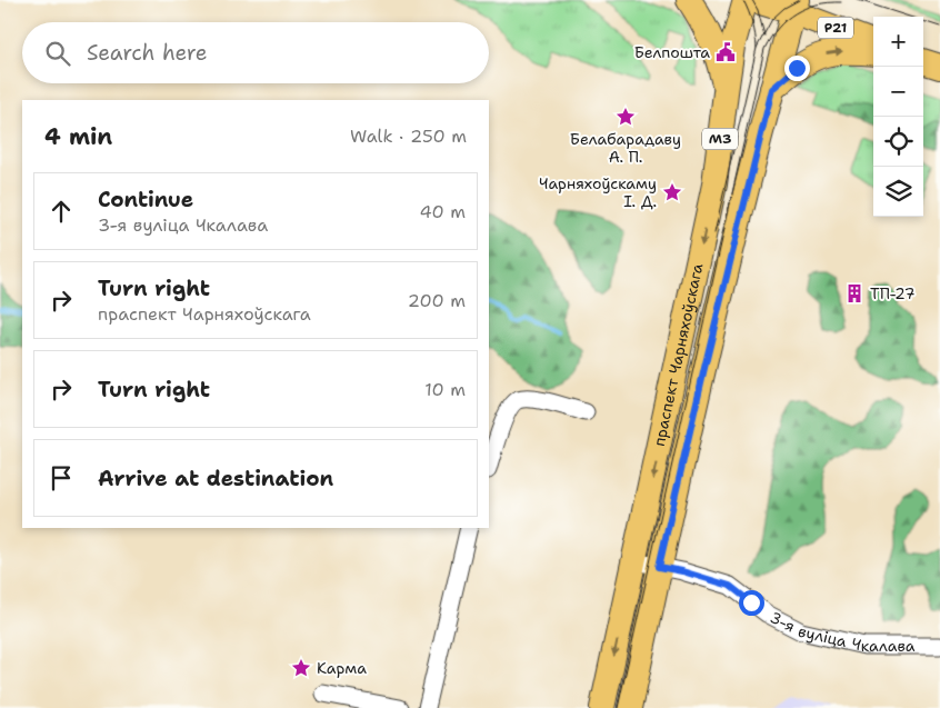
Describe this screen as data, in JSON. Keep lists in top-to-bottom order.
{
  "streets": {
    "main road": ["Р21", "М3", "праспект Чарняхоўскага"],
    "street": ["3-я вуліца Чкалава"]
  },
  "crossings": [
    ["Р21", "праспект Чарняхоўскага"],
    ["праспект Чарняхоўскага", "3-я вуліца Чкалава"]
  ],
  "places": {
    "public building": ["Белпошта"],
    "place": ["Белабарадаву А. П.", "Чарняхоўскаму І. Д.", "Карма"],
    "building": ["ТП-27"]
  },
  "page": {
    "map_buttons": ["+", "−"],
    "search": "Search here",
    "heading": ["4 min", "Walk · 250 m"],
    "list": [
      ["Continue", "3-я вуліца Чкалава", "40 m"],
      ["Turn right", "праспект Чарняхоўскага", "200 m"],
      ["Turn right", "10 m"],
      "Arrive at destination"
    ]
  }
}
